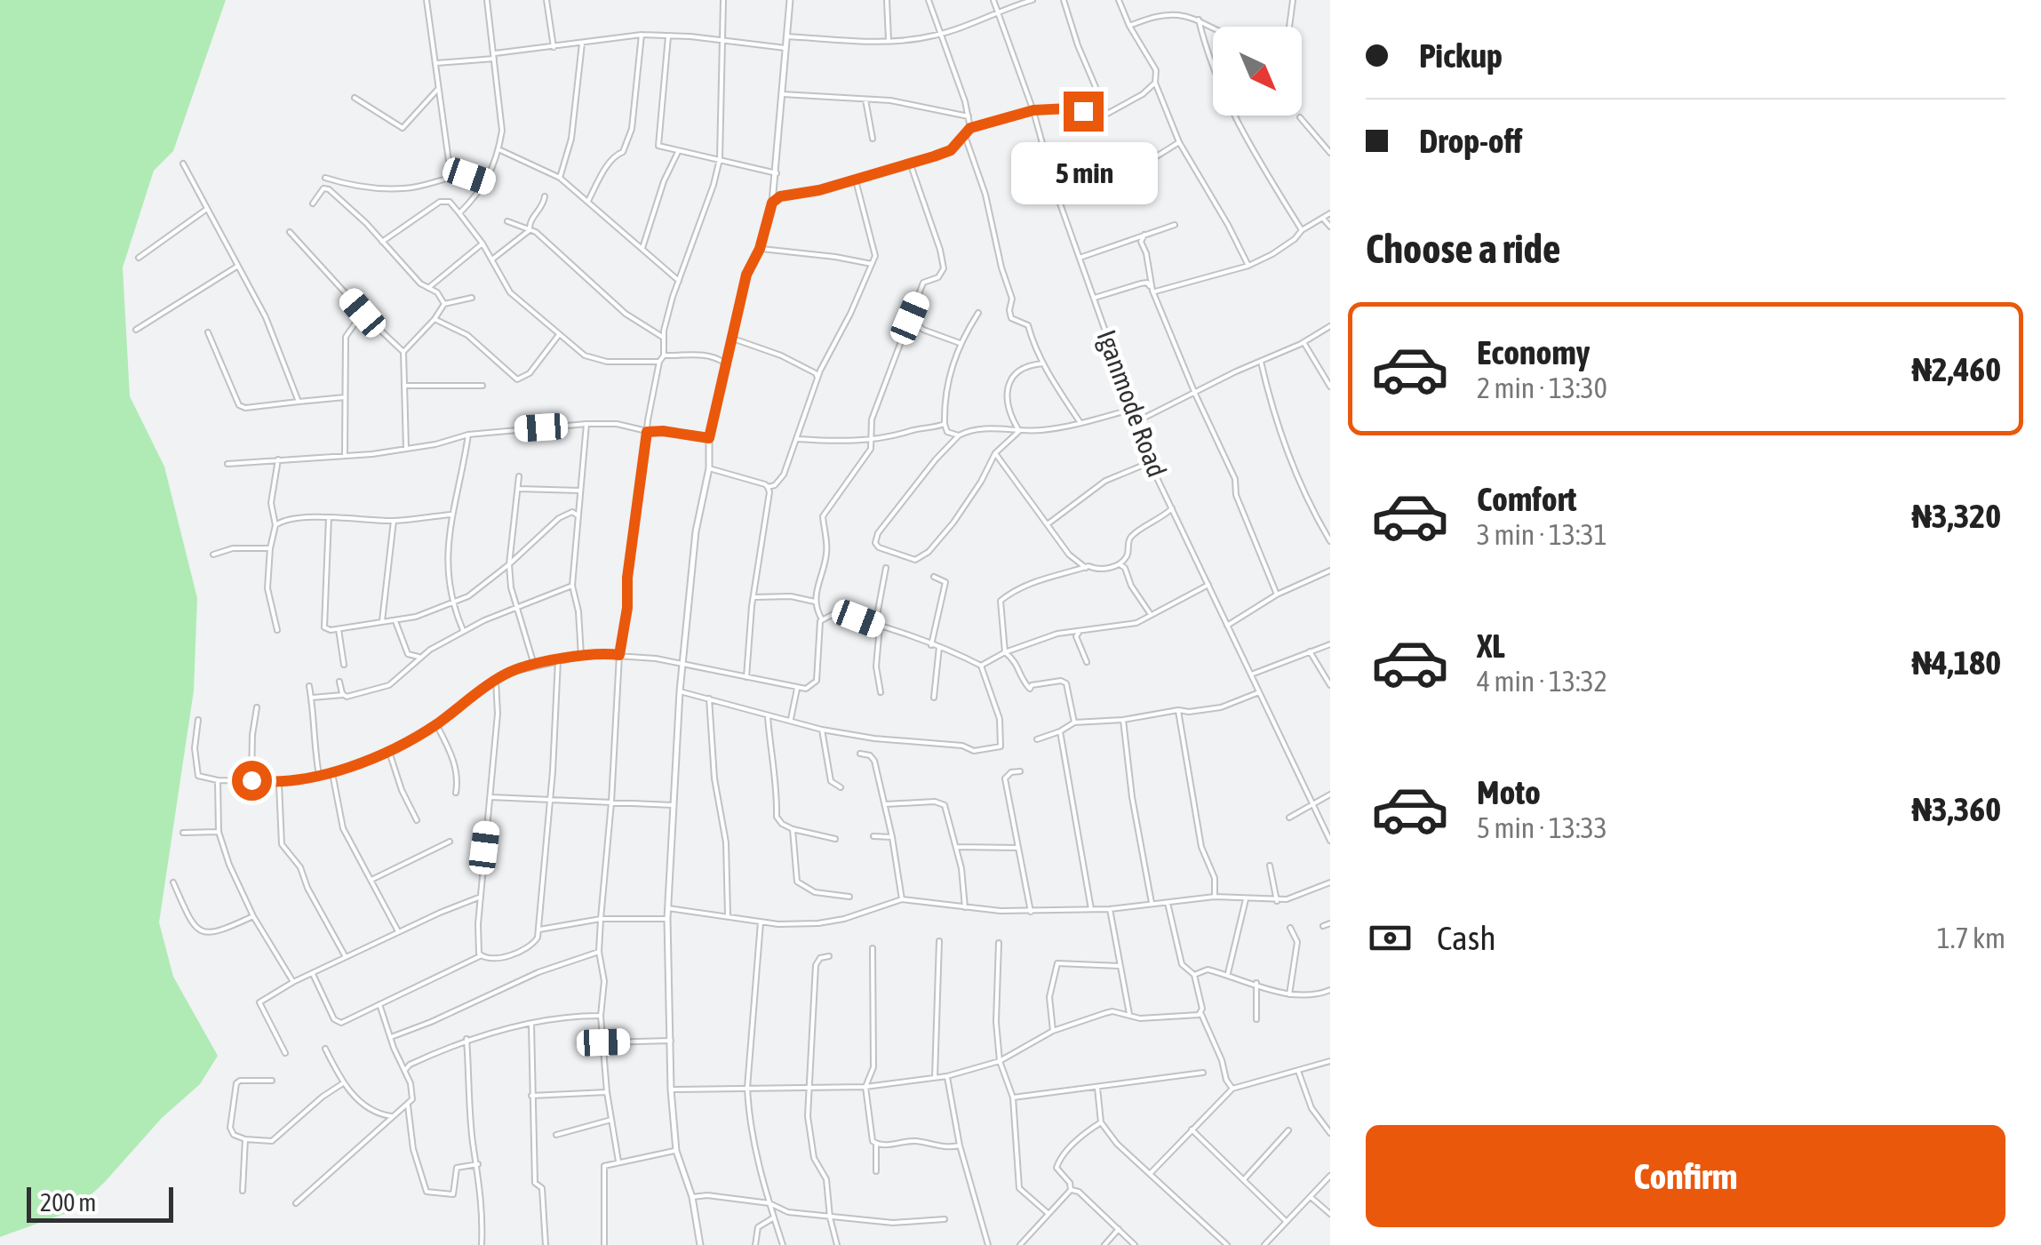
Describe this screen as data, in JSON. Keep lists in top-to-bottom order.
{
  "streets": {
    "street": ["Iganmode Road"]
  },
  "scale_bar": "200 m",
  "north": "bottom right",
  "page": {
    "banner": ["Pickup", "Drop-off"],
    "bubble": "5 min",
    "heading": "Choose a ride",
    "list": [
      {
        "name": "Economy",
        "note": "2 min · 13:30",
        "value": "₦2,460"
      },
      {
        "name": "Comfort",
        "note": "3 min · 13:31",
        "value": "₦3,320"
      },
      {
        "name": "XL",
        "note": "4 min · 13:32",
        "value": "₦4,180"
      },
      {
        "name": "Moto",
        "note": "5 min · 13:33",
        "value": "₦3,360"
      }
    ],
    "pay": ["Cash", "1.7 km"],
    "buttons": "Confirm",
    "scale": "200 m"
  }
}
